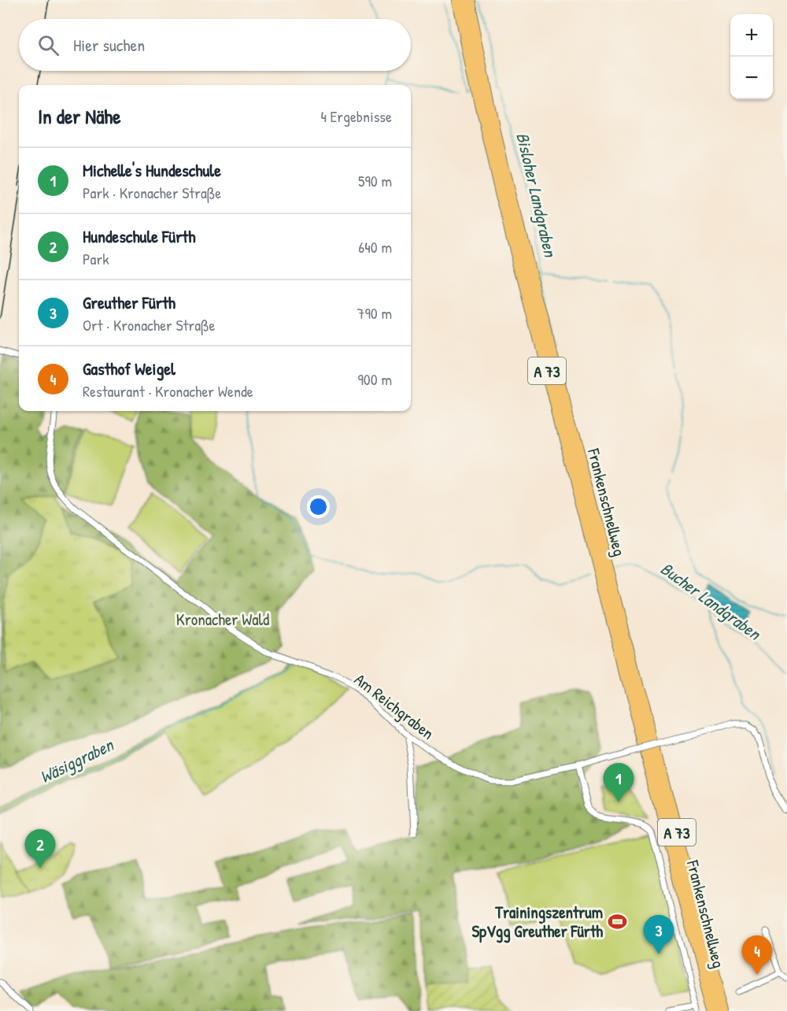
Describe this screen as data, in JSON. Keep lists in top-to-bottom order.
{
  "streets": {
    "highway": ["A 73", "Frankenschnellweg"],
    "street": ["Am Reichgraben"]
  },
  "water": ["Bisloher Landgraben", "Bucher Landgraben", "Wäsiggraben"],
  "parks": ["Kronacher Wald"],
  "places": {
    "sports": ["Trainingszentrum SpVgg Greuther Fürth"]
  },
  "page": {
    "map_buttons": ["+", "−"],
    "search": "Hier suchen",
    "heading": ["In der Nähe", "4 Ergebnisse"],
    "list": [
      {
        "mark": "1",
        "name": "Michelle's Hundeschule",
        "note": "Park · Kronacher Straße",
        "value": "590 m"
      },
      {
        "mark": "2",
        "name": "Hundeschule Fürth",
        "note": "Park",
        "value": "640 m"
      },
      {
        "mark": "3",
        "name": "Greuther Fürth",
        "note": "Ort · Kronacher Straße",
        "value": "790 m"
      },
      {
        "mark": "4",
        "name": "Gasthof Weigel",
        "note": "Restaurant · Kronacher Wende",
        "value": "900 m"
      }
    ],
    "pins": [
      "1",
      "2",
      "3",
      "4"
    ]
  }
}
